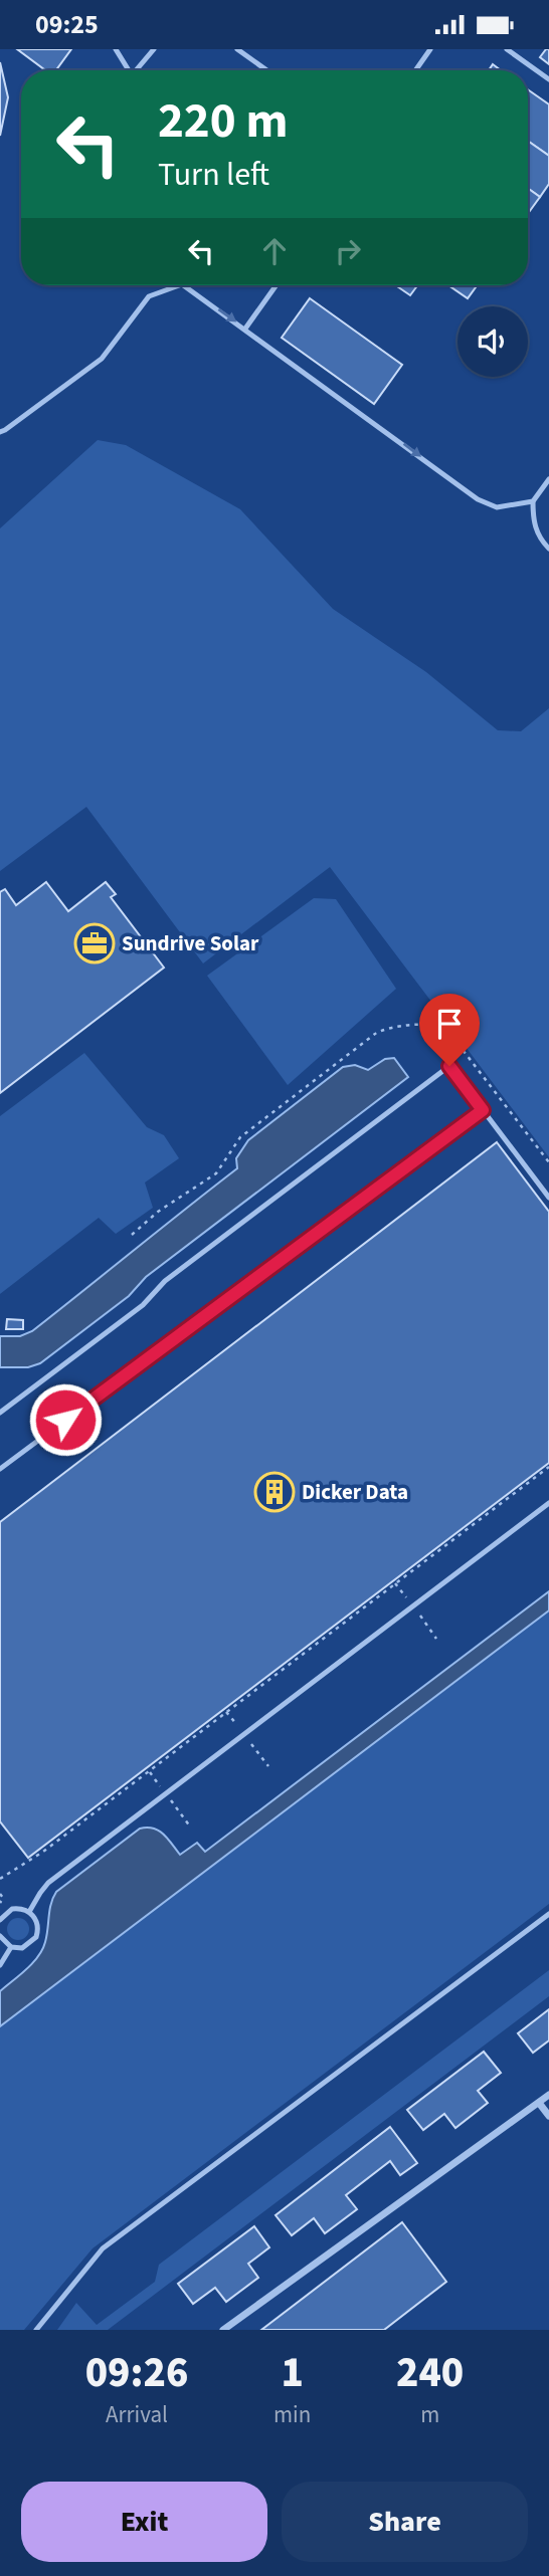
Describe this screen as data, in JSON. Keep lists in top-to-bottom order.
{
  "places": {
    "office": ["Sundrive Solar"],
    "building": ["Dicker Data"]
  },
  "page": {
    "status": "09:25",
    "turn": ["220 m", "Turn left"],
    "eta": [
      "09:26",
      "Arrival",
      "1",
      "min",
      "240",
      "m"
    ],
    "buttons": ["Exit", "Share"]
  }
}
